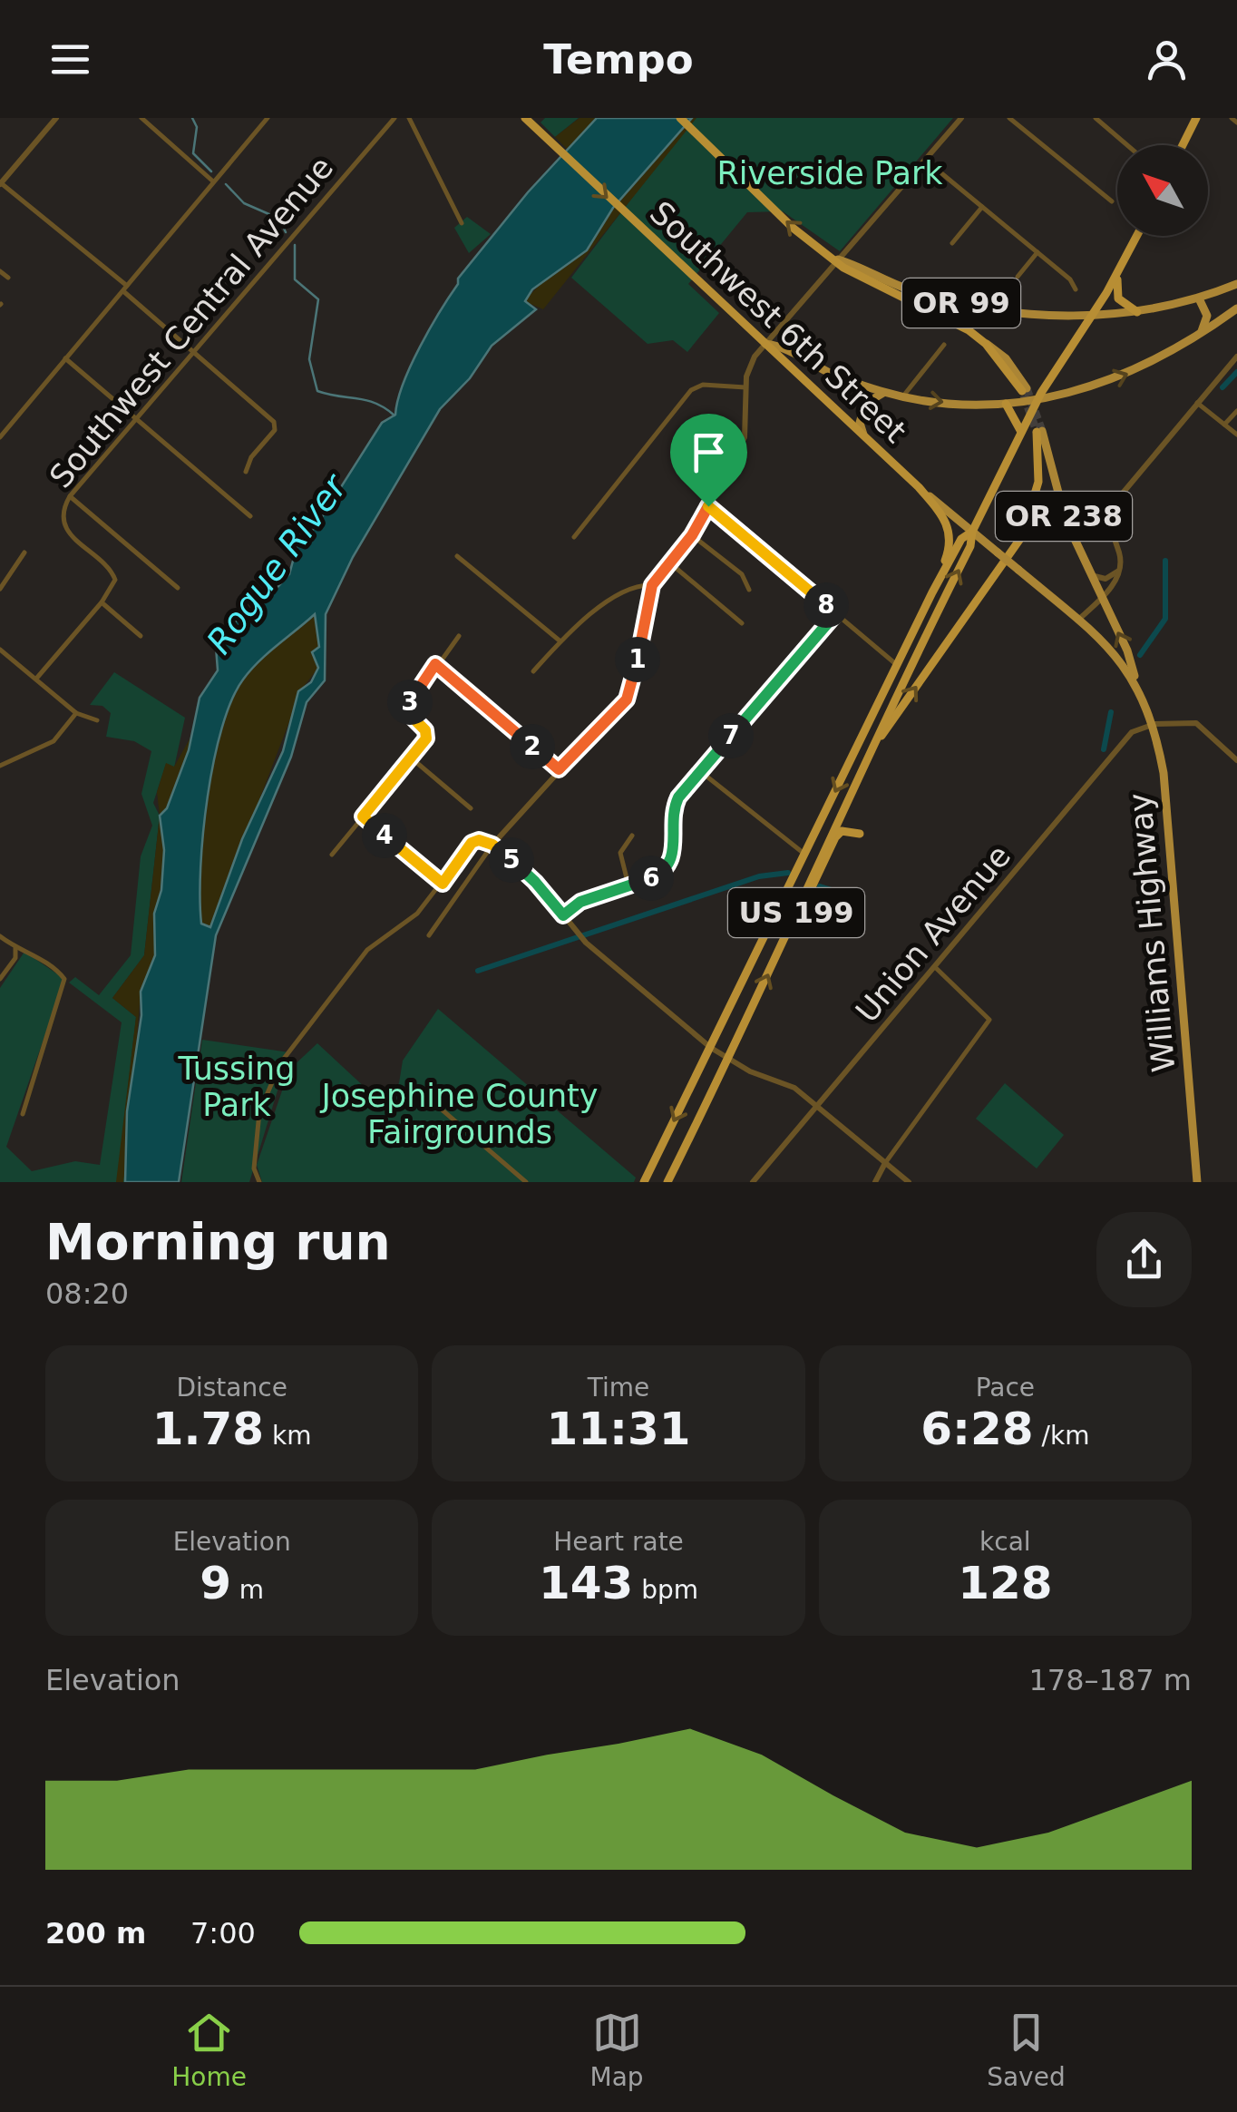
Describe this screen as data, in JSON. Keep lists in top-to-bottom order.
{
  "streets": {
    "highway": [
      "OR 99",
      "Southwest 6th Street",
      "OR 238",
      "US 199"
    ],
    "main road": ["Williams Highway"],
    "street": ["Southwest Central Avenue", "Union Avenue"]
  },
  "crossings": [
    ["OR 99", "US 199"],
    ["Southwest 6th Street", "US 199"],
    ["Southwest 6th Street", "Williams Highway"],
    ["US 199", "Williams Highway"],
    ["Williams Highway", "Union Avenue"]
  ],
  "one_way": ["Southwest 6th Street"],
  "water": ["Rogue River"],
  "parks": ["Riverside Park", "Tussing Park", "Josephine County Fairgrounds"],
  "north": "top left",
  "page": {
    "header": "Tempo",
    "pins": [
      "8",
      "1",
      "3",
      "7",
      "2",
      "4",
      "5",
      "6"
    ],
    "heading": ["Morning run", "08:20"],
    "stats": [
      ["Distance", "1.78 km"],
      ["Time", "11:31"],
      ["Pace", "6:28 /km"],
      ["Elevation", "9 m"],
      ["Heart rate", "143 bpm"],
      ["kcal", "128"]
    ],
    "chart": ["Elevation", "178–187 m"],
    "list": [
      {
        "name": "200 m",
        "note": "7:00"
      }
    ],
    "tabs": ["Home", "Map", "Saved"]
  }
}
